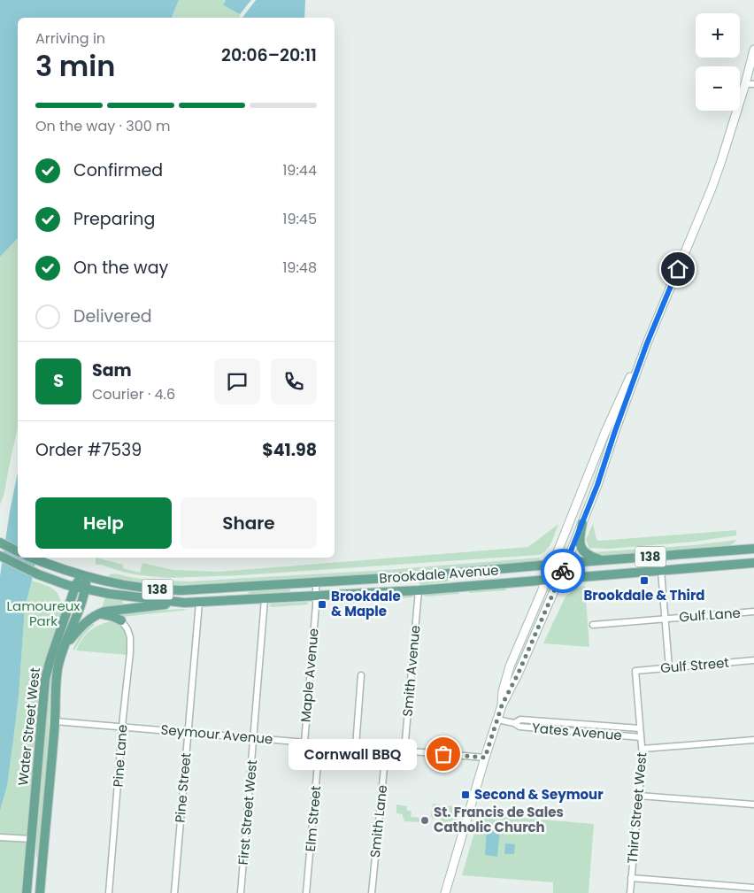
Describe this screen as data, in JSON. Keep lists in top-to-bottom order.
{
  "streets": {
    "main road": ["138", "Brookdale Avenue", "Water Street West"],
    "street": [
      "Gulf Lane",
      "Gulf Street",
      "Smith Avenue",
      "Maple Avenue",
      "Yates Avenue",
      "Seymour Avenue",
      "Pine Lane",
      "Pine Street",
      "Third Street West",
      "First Street West",
      "Elm Street",
      "Smith Lane"
    ]
  },
  "crossings": [
    ["Brookdale Avenue", "Smith Avenue"],
    ["Brookdale Avenue", "Maple Avenue"],
    ["Brookdale Avenue", "Water Street West"],
    ["Brookdale Avenue", "Pine Street"],
    ["Brookdale Avenue", "First Street West"],
    ["Gulf Street", "Third Street West"],
    ["Smith Avenue", "Seymour Avenue"],
    ["Maple Avenue", "Seymour Avenue"],
    ["Water Street West", "Seymour Avenue"],
    ["Yates Avenue", "Third Street West"],
    ["Seymour Avenue", "Pine Lane"],
    ["Seymour Avenue", "Pine Street"],
    ["Seymour Avenue", "First Street West"],
    ["Seymour Avenue", "Elm Street"],
    ["Seymour Avenue", "Smith Lane"]
  ],
  "parks": ["Lamoureux Park"],
  "places": {
    "transit": ["Brookdale & Third", "Brookdale & Maple", "Second & Seymour"],
    "other": ["Cornwall BBQ", "St. Francis de Sales Catholic Church"]
  },
  "page": {
    "map_buttons": ["+", "−"],
    "heading": ["3 min", "Arriving in", "20:06–20:11"],
    "panel": [
      "Sam",
      "Courier · 4.6",
      "Order #7539",
      "$41.98"
    ],
    "bar": "On the way · 300 m",
    "list": [
      ["Confirmed", "19:44"],
      ["Preparing", "19:45"],
      ["On the way", "19:48"],
      "Delivered"
    ],
    "round": "S",
    "buttons": ["Help", "Share"],
    "bubble": "Cornwall BBQ"
  }
}
